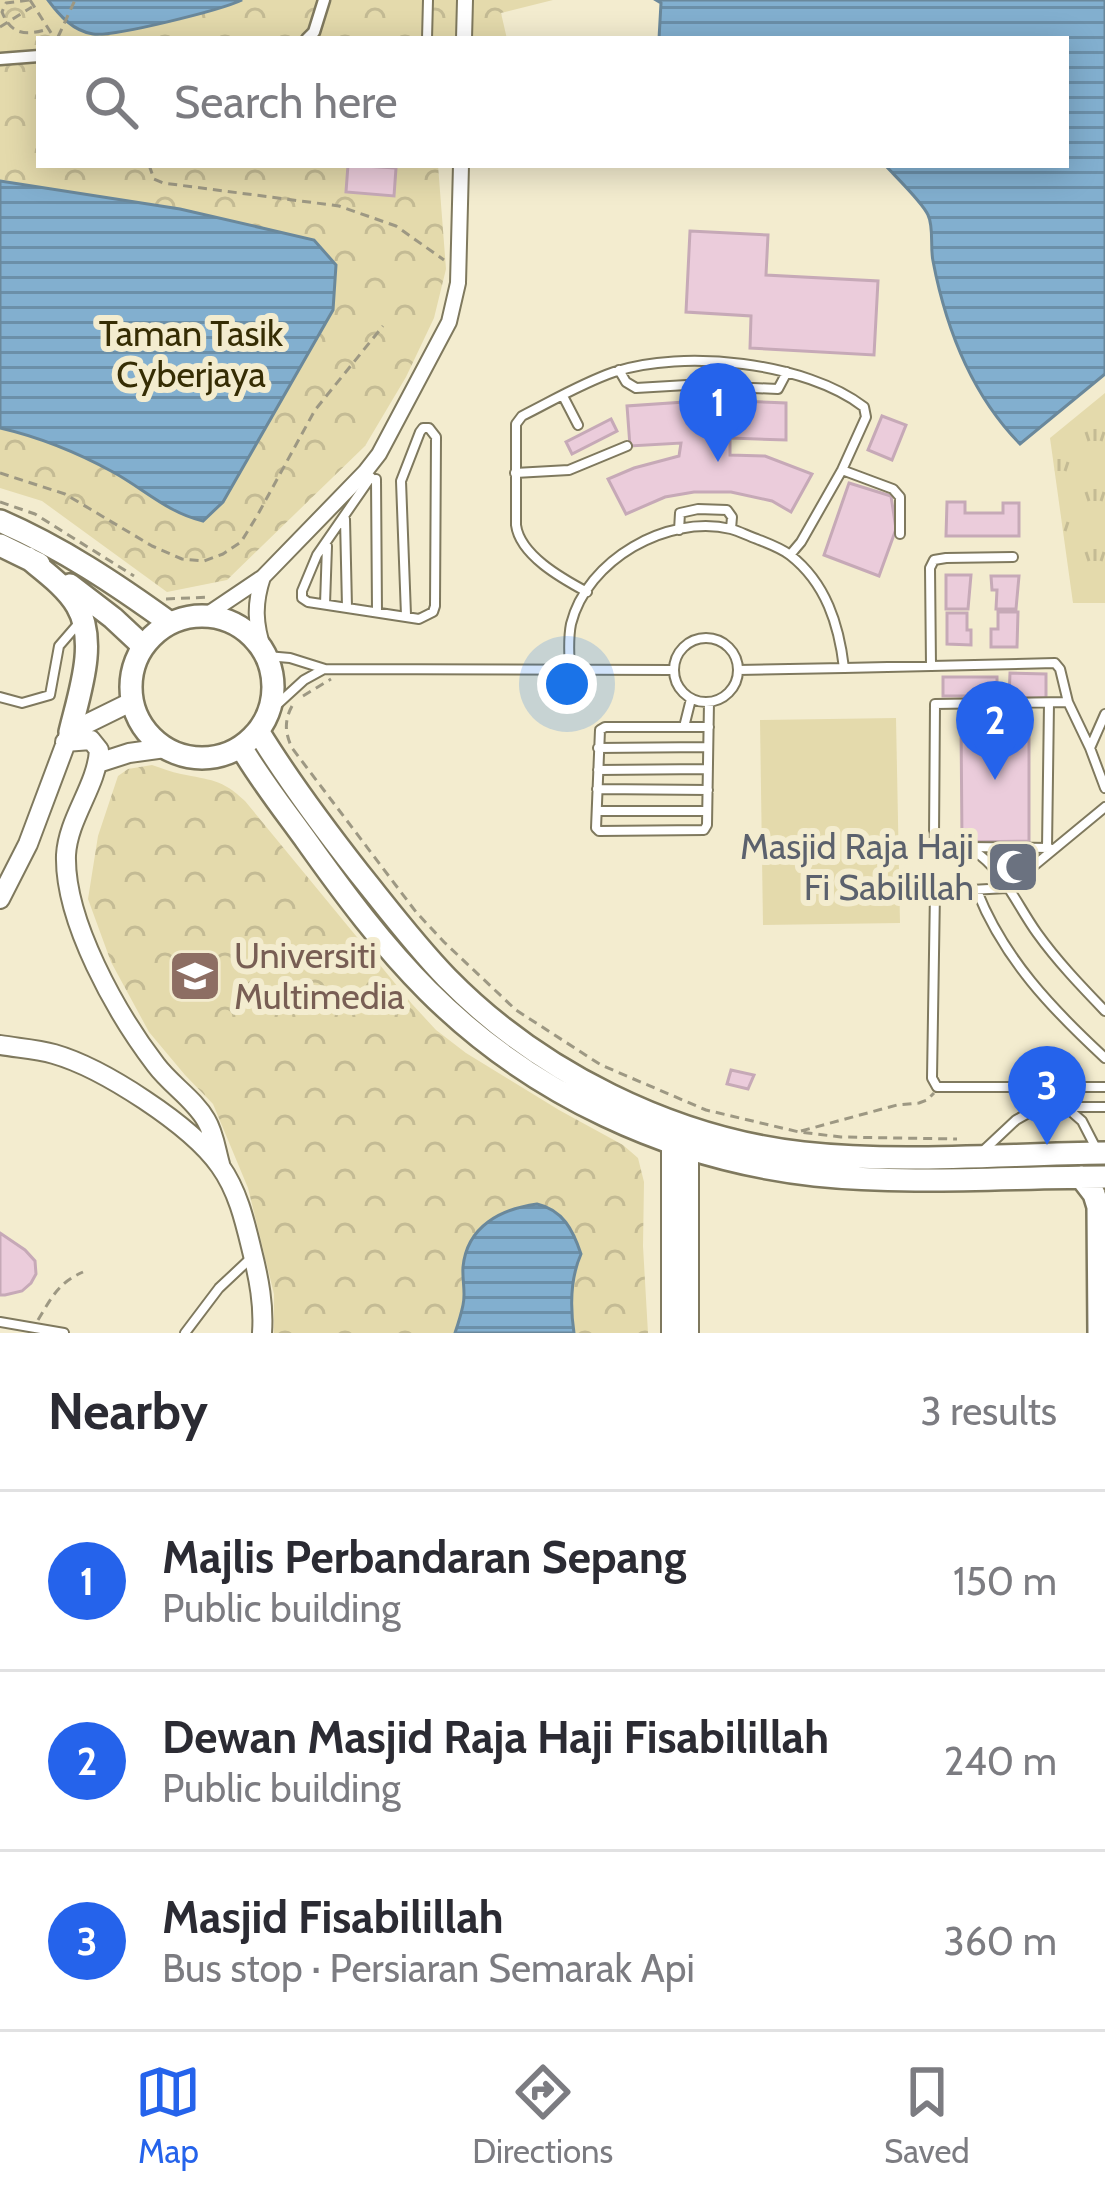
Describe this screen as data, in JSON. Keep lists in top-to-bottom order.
{
  "parks": ["Taman Tasik Cyberjaya"],
  "places": {
    "mosque": ["Masjid Raja Haji Fi Sabilillah"],
    "school or university": ["Universiti Multimedia"]
  },
  "page": {
    "search": "Search here",
    "pins": ["1", "2", "3"],
    "heading": ["Nearby", "3 results"],
    "list": [
      {
        "mark": "1",
        "name": "Majlis Perbandaran Sepang",
        "note": "Public building",
        "value": "150 m"
      },
      {
        "mark": "2",
        "name": "Dewan Masjid Raja Haji Fisabilillah",
        "note": "Public building",
        "value": "240 m"
      },
      {
        "mark": "3",
        "name": "Masjid Fisabilillah",
        "note": "Bus stop · Persiaran Semarak Api",
        "value": "360 m"
      }
    ],
    "nav": ["Map", "Directions", "Saved"]
  }
}
